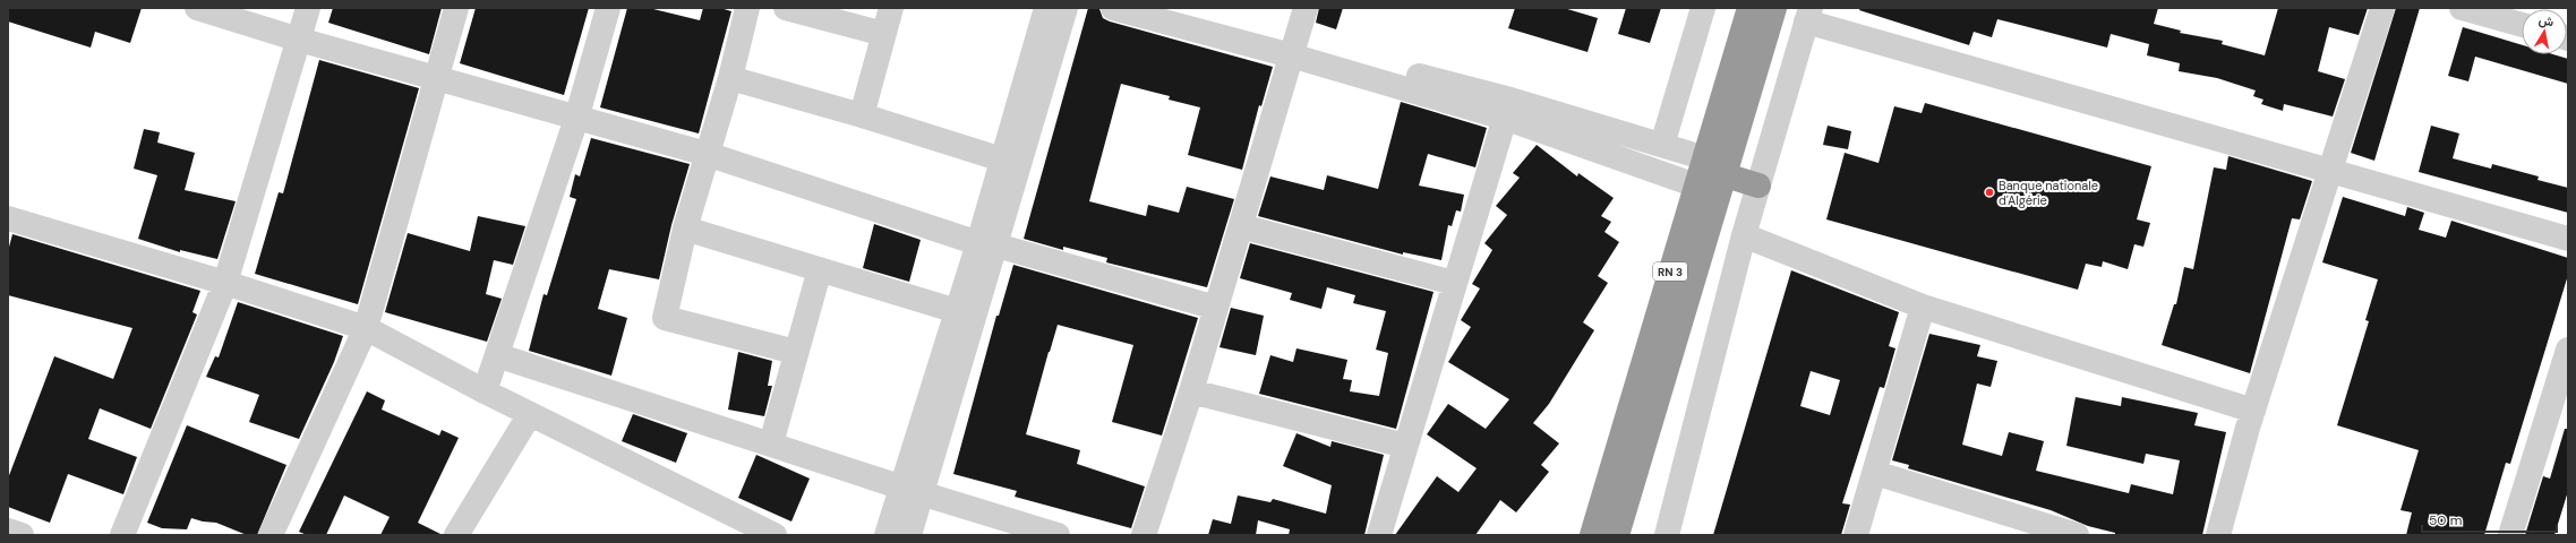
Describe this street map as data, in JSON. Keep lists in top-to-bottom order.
{
  "streets": {
    "highway": ["RN 3"]
  },
  "places": ["Banque nationale d'Algérie"],
  "scale_bar": "50 m",
  "north": "top"
}
